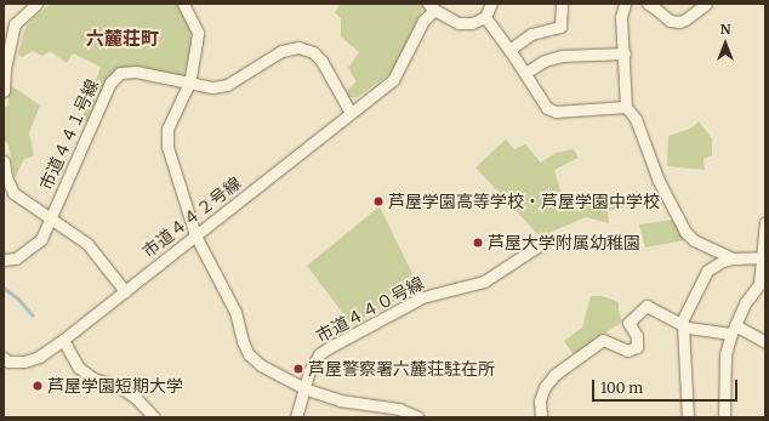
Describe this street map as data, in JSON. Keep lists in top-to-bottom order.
{
  "streets": {
    "street": ["市道４４１号線", "市道４４２号線", "市道４４０号線"]
  },
  "crossings": [
    ["市道４４１号線", "市道４４２号線"]
  ],
  "districts": ["六麓荘町"],
  "places": [
    "芦屋学園高等学校・芦屋学園中学校",
    "芦屋大学附属幼稚園",
    "芦屋警察署六麓荘駐在所",
    "芦屋学園短期大学"
  ],
  "scale_bar": "100 m",
  "north": "top"
}
